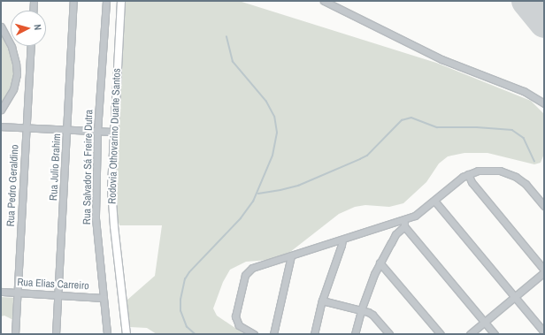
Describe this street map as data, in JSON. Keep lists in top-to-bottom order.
{
  "streets": {
    "main road": ["Rodovia Othovarino Duarte Santos"],
    "street": [
      "Rua Julio Brahim",
      "Rua Salvador Sá Freire Dutra",
      "Rua Pedro Geraldino",
      "Rua Elias Carreiro"
    ]
  },
  "crossings": [
    ["Rua Julio Brahim", "Rua Elias Carreiro"],
    ["Rua Salvador Sá Freire Dutra", "Rua Elias Carreiro"],
    ["Rua Pedro Geraldino", "Rua Elias Carreiro"]
  ],
  "north": "right"
}
